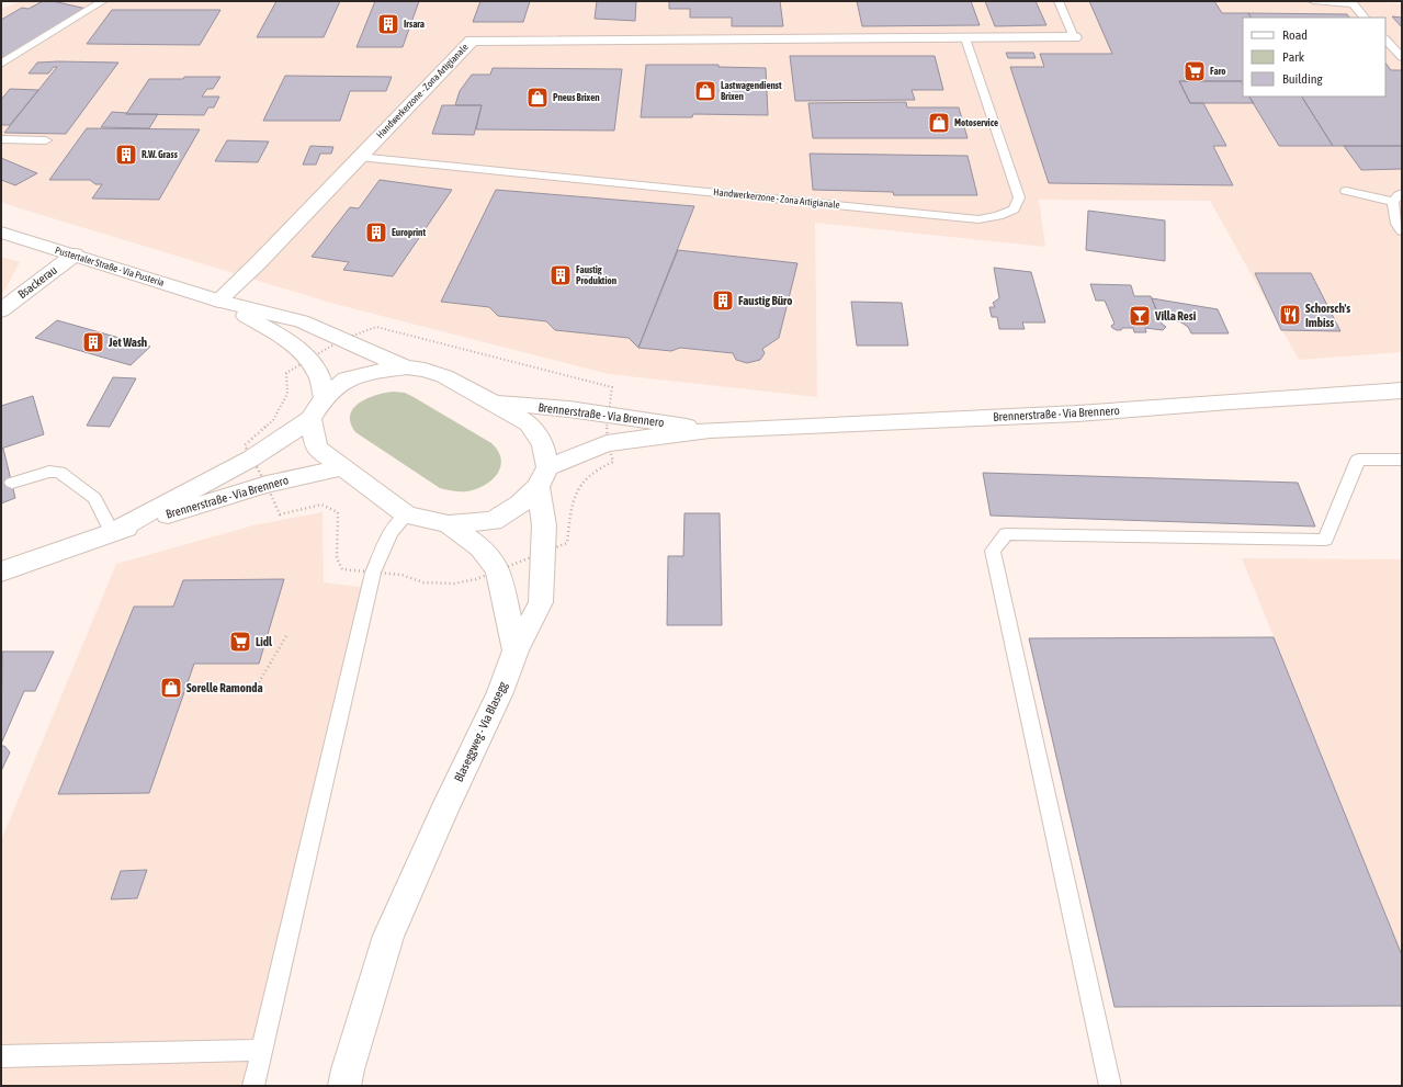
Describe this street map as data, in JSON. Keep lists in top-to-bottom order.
{
  "streets": {
    "main road": [
      "Handwerkerzone - Zona Artigianale",
      "Pustertaler Straße - Via Pusteria",
      "Bsackerau",
      "Brennerstraße - Via Brennero",
      "Blaseggweg - Via Blasegg"
    ]
  },
  "crossings": [
    ["Handwerkerzone - Zona Artigianale", "Pustertaler Straße - Via Pusteria"],
    ["Pustertaler Straße - Via Pusteria", "Bsackerau"],
    ["Pustertaler Straße - Via Pusteria", "Brennerstraße - Via Brennero"],
    ["Brennerstraße - Via Brennero", "Blaseggweg - Via Blasegg"]
  ],
  "places": {
    "building": [
      "Irsara",
      "R.W. Grass",
      "Europrint",
      "Faustig Produktion",
      "Faustig Büro",
      "Jet Wash"
    ],
    "supermarket": ["Faro", "Lidl"],
    "shop": [
      "Lastwagendienst Brixen",
      "Pneus Brixen",
      "Motoservice",
      "Sorelle Ramonda"
    ],
    "restaurant": ["Schorsch's Imbiss"],
    "bar": ["Villa Resi"]
  },
  "legend": ["Road", "Park", "Building"]
}
